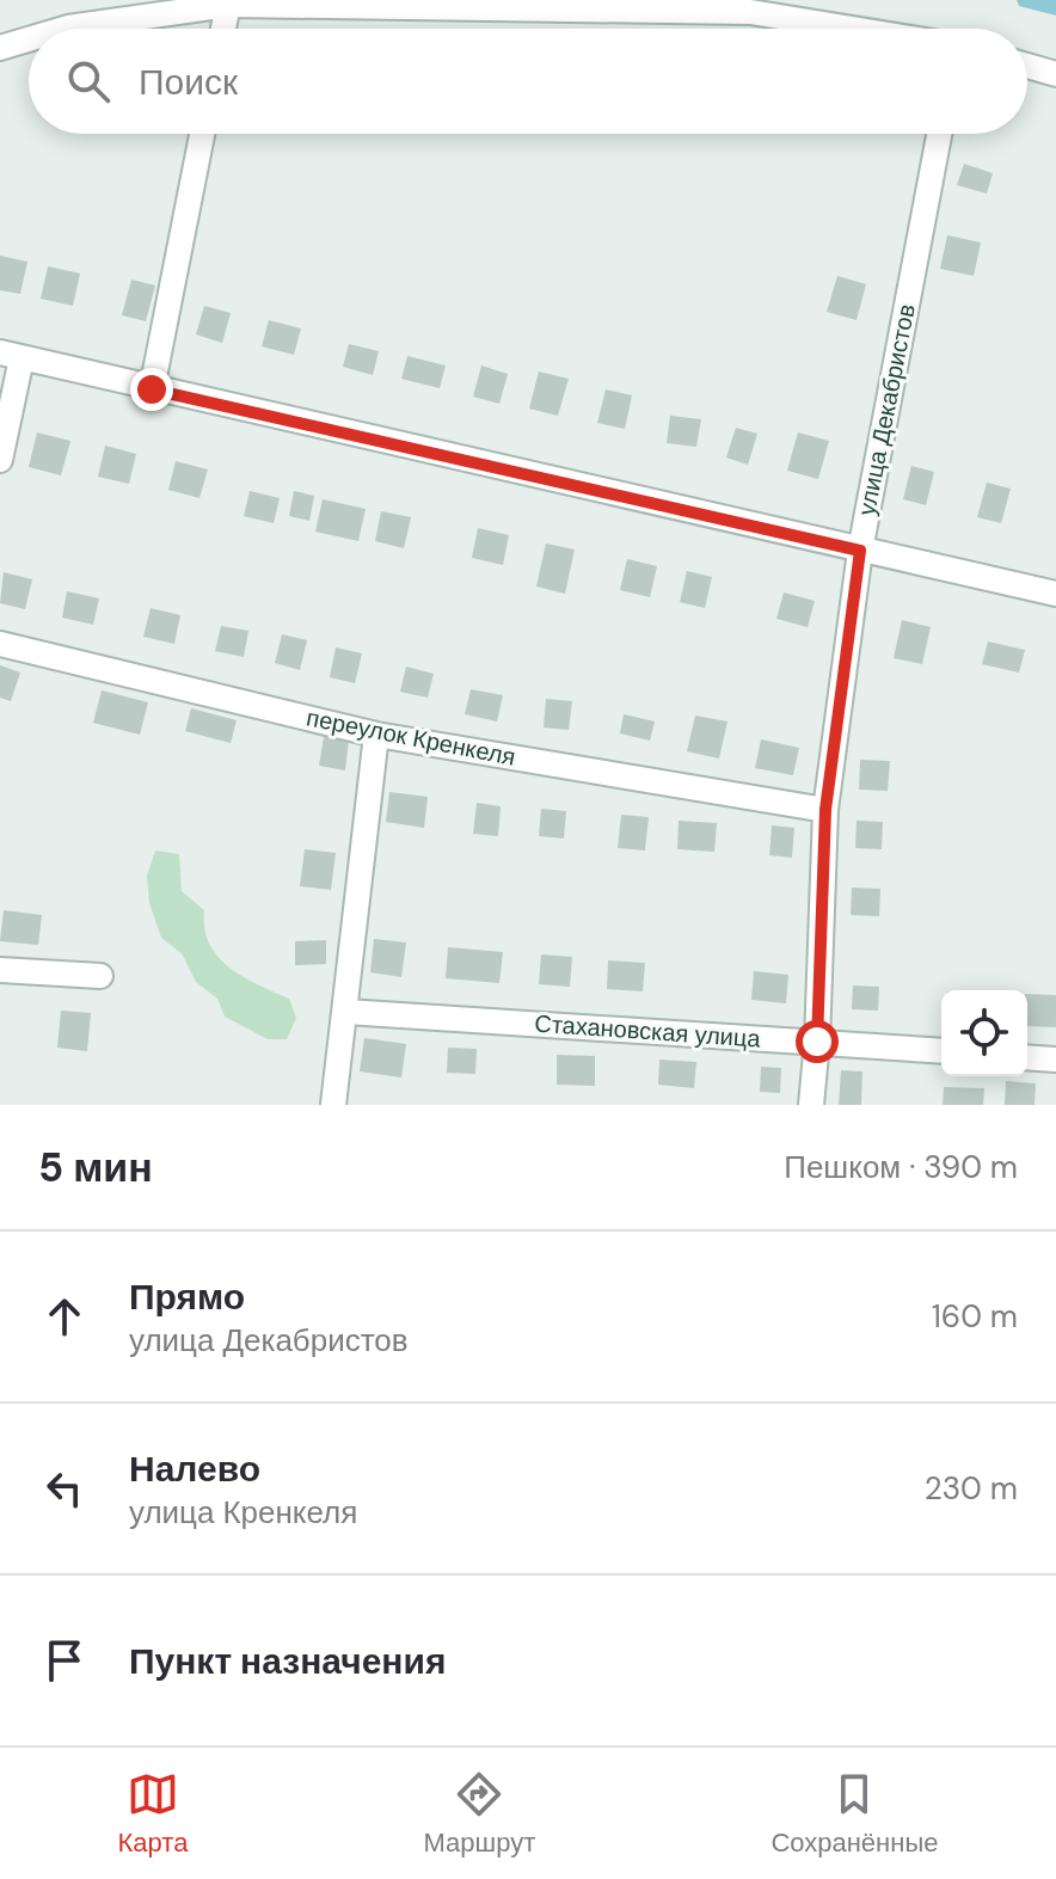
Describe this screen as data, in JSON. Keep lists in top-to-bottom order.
{
  "streets": {
    "street": ["улица Декабристов", "переулок Кренкеля", "Стахановская улица"]
  },
  "crossings": [
    ["улица Декабристов", "переулок Кренкеля"],
    ["улица Декабристов", "Стахановская улица"]
  ],
  "page": {
    "search": "Поиск",
    "heading": ["5 мин", "Пешком · 390 m"],
    "list": [
      ["Прямо", "улица Декабристов", "160 m"],
      ["Налево", "улица Кренкеля", "230 m"],
      "Пункт назначения"
    ],
    "nav": ["Карта", "Маршрут", "Сохранённые"]
  }
}
